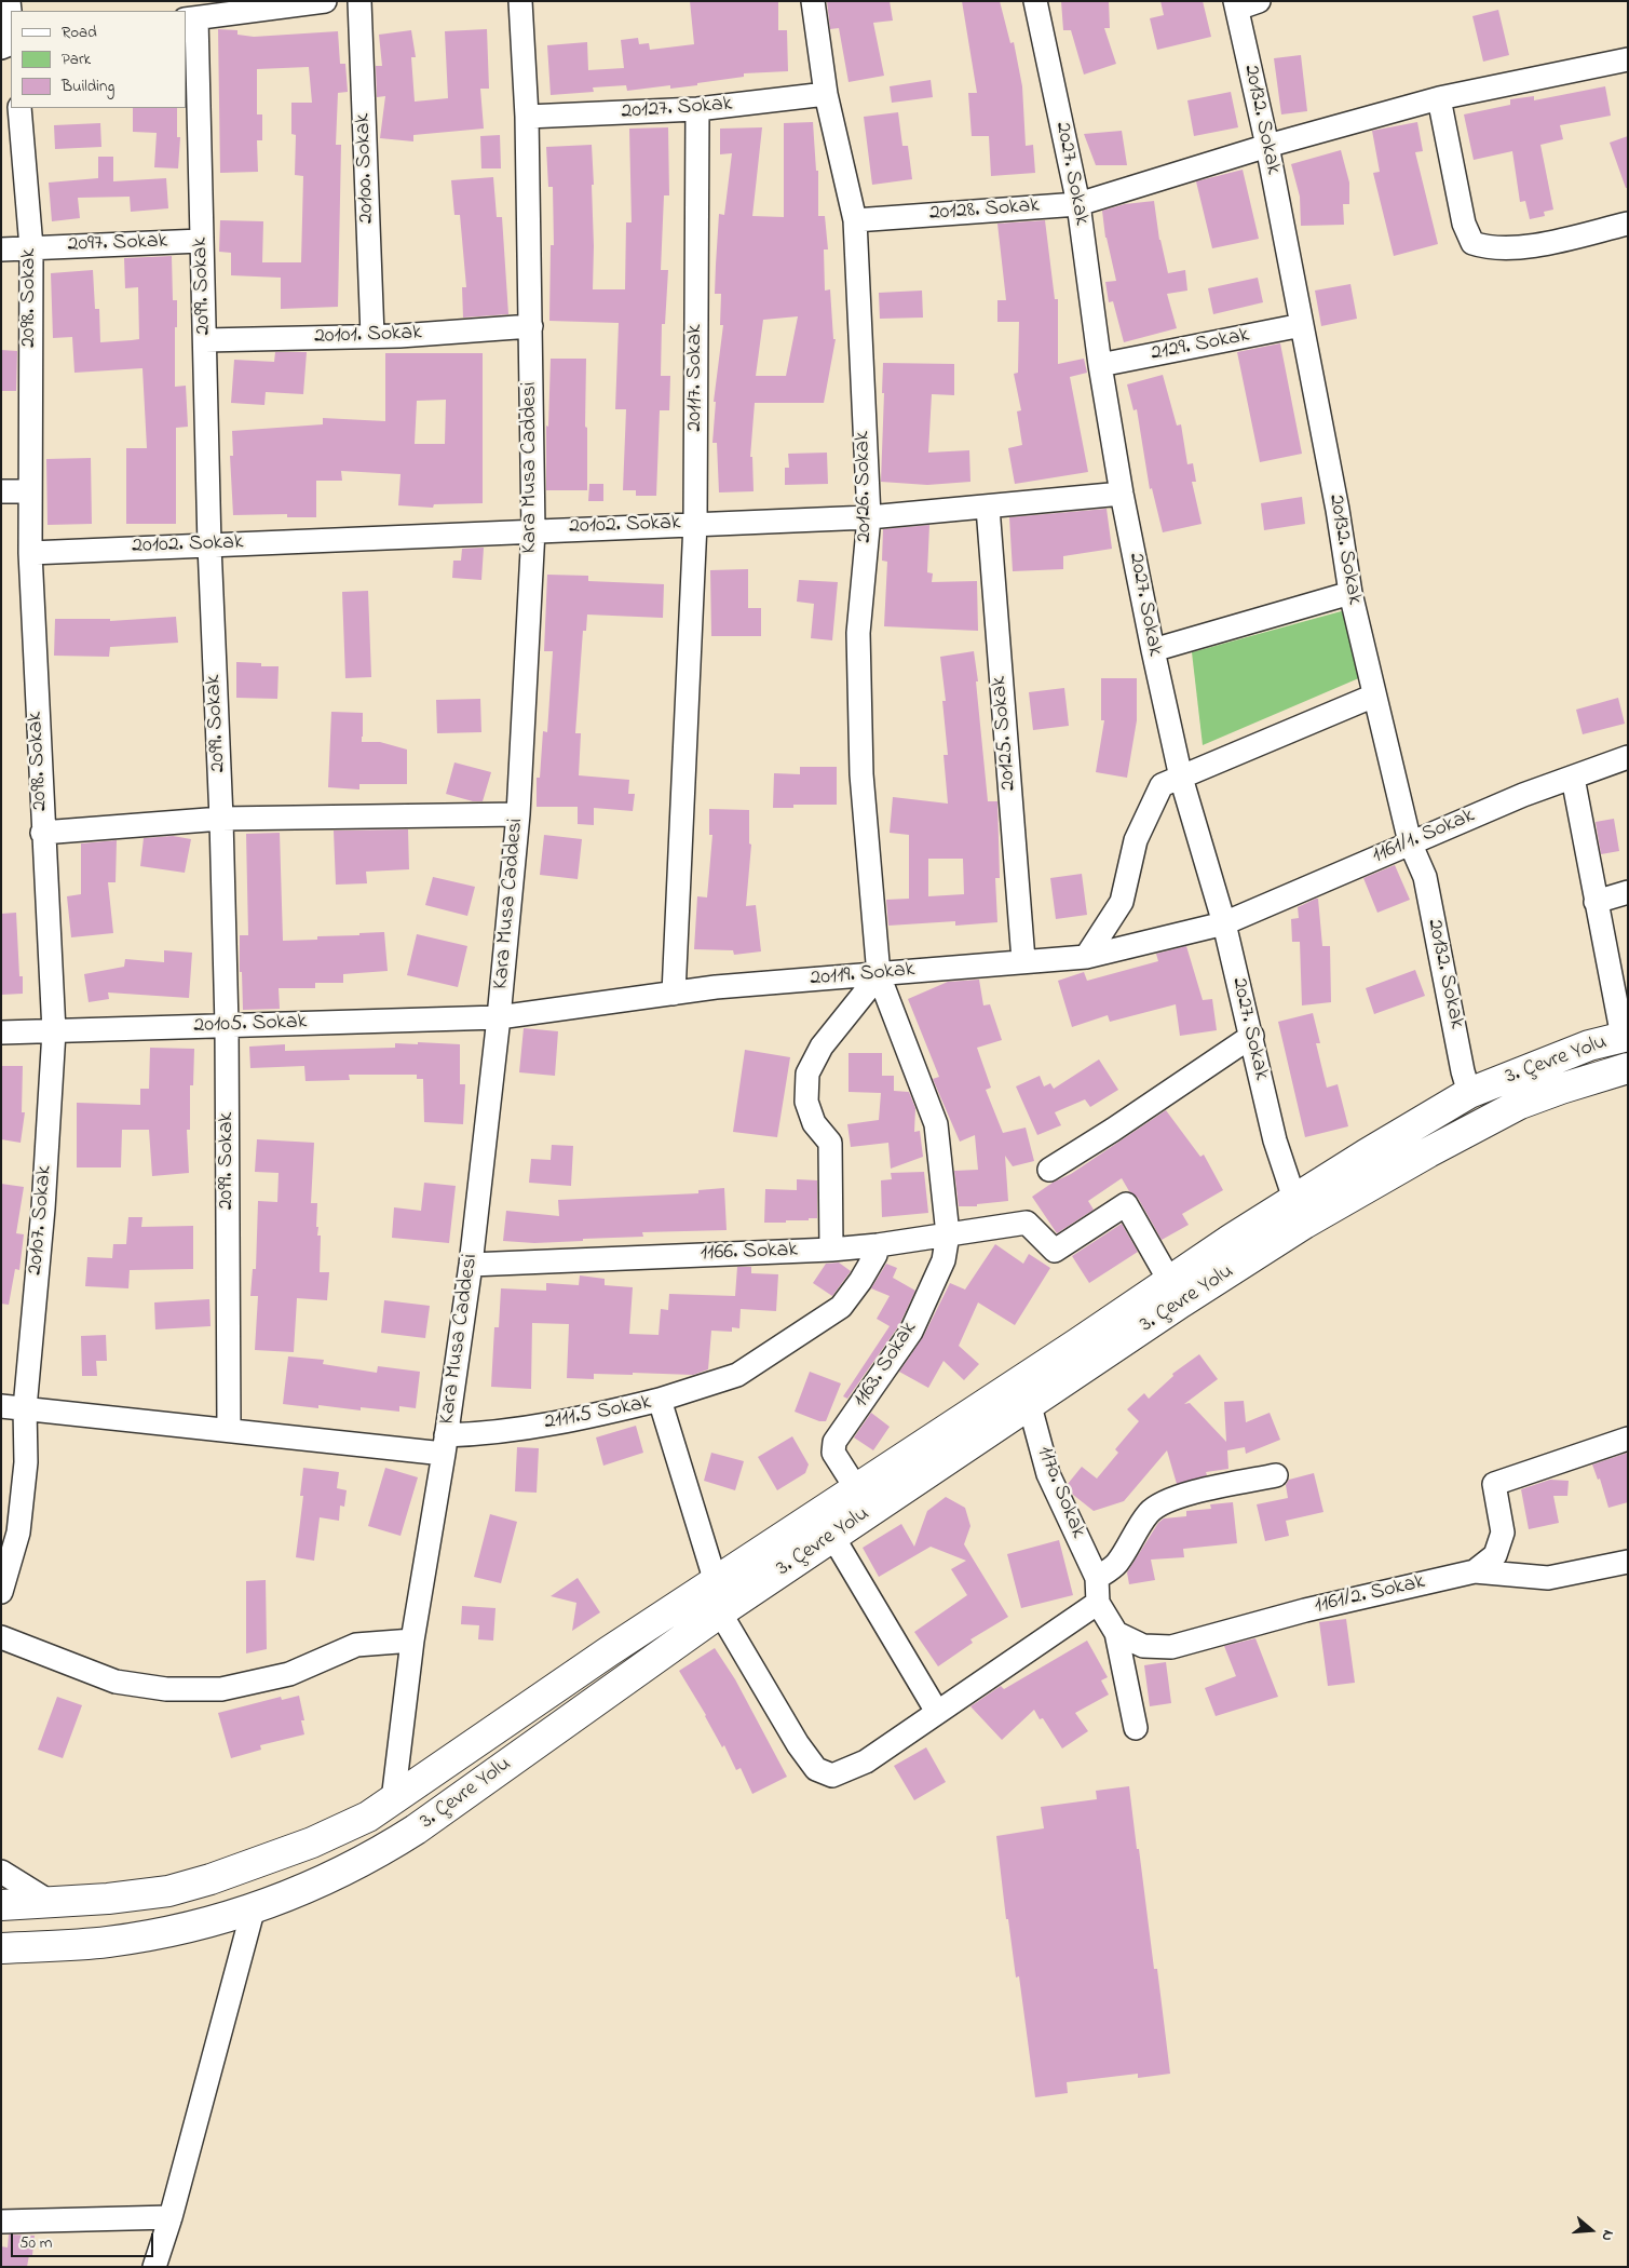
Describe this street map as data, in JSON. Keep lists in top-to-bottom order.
{
  "streets": {
    "main road": ["3. Çevre Yolu"],
    "street": [
      "20127. Sokak",
      "20132. Sokak",
      "20100. Sokak",
      "2027. Sokak",
      "20128. Sokak",
      "2097. Sokak",
      "2099. Sokak",
      "2098. Sokak",
      "20101. Sokak",
      "2129. Sokak",
      "20117. Sokak",
      "Kara Musa Caddesi",
      "20126. Sokak",
      "20102. Sokak",
      "20125. Sokak",
      "1161/1. Sokak",
      "20119. Sokak",
      "20105. Sokak",
      "20107. Sokak",
      "1166. Sokak",
      "1163. Sokak",
      "2111.5 Sokak",
      "1170. Sokak",
      "1161/2. Sokak"
    ]
  },
  "crossings": [
    ["20127. Sokak", "20117. Sokak"],
    ["20127. Sokak", "Kara Musa Caddesi"],
    ["20127. Sokak", "20126. Sokak"],
    ["20132. Sokak", "20128. Sokak"],
    ["20132. Sokak", "2129. Sokak"],
    ["20132. Sokak", "1161/1. Sokak"],
    ["20132. Sokak", "3. Çevre Yolu"],
    ["20100. Sokak", "20101. Sokak"],
    ["2027. Sokak", "20128. Sokak"],
    ["2027. Sokak", "2129. Sokak"],
    ["2027. Sokak", "20102. Sokak"],
    ["2027. Sokak", "1161/1. Sokak"],
    ["2027. Sokak", "20119. Sokak"],
    ["2027. Sokak", "3. Çevre Yolu"],
    ["20128. Sokak", "20126. Sokak"],
    ["2097. Sokak", "2099. Sokak"],
    ["2097. Sokak", "2098. Sokak"],
    ["2099. Sokak", "20101. Sokak"],
    ["2099. Sokak", "20102. Sokak"],
    ["2099. Sokak", "20105. Sokak"],
    ["2099. Sokak", "2111.5 Sokak"],
    ["2098. Sokak", "20102. Sokak"],
    ["2098. Sokak", "20105. Sokak"],
    ["2098. Sokak", "20107. Sokak"],
    ["20101. Sokak", "Kara Musa Caddesi"],
    ["20117. Sokak", "20102. Sokak"],
    ["20117. Sokak", "20119. Sokak"],
    ["Kara Musa Caddesi", "20102. Sokak"],
    ["Kara Musa Caddesi", "20119. Sokak"],
    ["Kara Musa Caddesi", "20105. Sokak"],
    ["Kara Musa Caddesi", "3. Çevre Yolu"],
    ["Kara Musa Caddesi", "1166. Sokak"],
    ["Kara Musa Caddesi", "2111.5 Sokak"],
    ["20126. Sokak", "20102. Sokak"],
    ["20126. Sokak", "20119. Sokak"],
    ["20126. Sokak", "1166. Sokak"],
    ["20126. Sokak", "1163. Sokak"],
    ["20102. Sokak", "20125. Sokak"],
    ["20125. Sokak", "20119. Sokak"],
    ["1161/1. Sokak", "20119. Sokak"],
    ["20119. Sokak", "20105. Sokak"],
    ["20105. Sokak", "20107. Sokak"],
    ["3. Çevre Yolu", "1166. Sokak"],
    ["3. Çevre Yolu", "1163. Sokak"],
    ["3. Çevre Yolu", "2111.5 Sokak"],
    ["3. Çevre Yolu", "1170. Sokak"],
    ["20107. Sokak", "2111.5 Sokak"],
    ["1166. Sokak", "1163. Sokak"]
  ],
  "legend": ["Road", "Park", "Building"],
  "scale_bar": "50 m",
  "north": "right"
}
